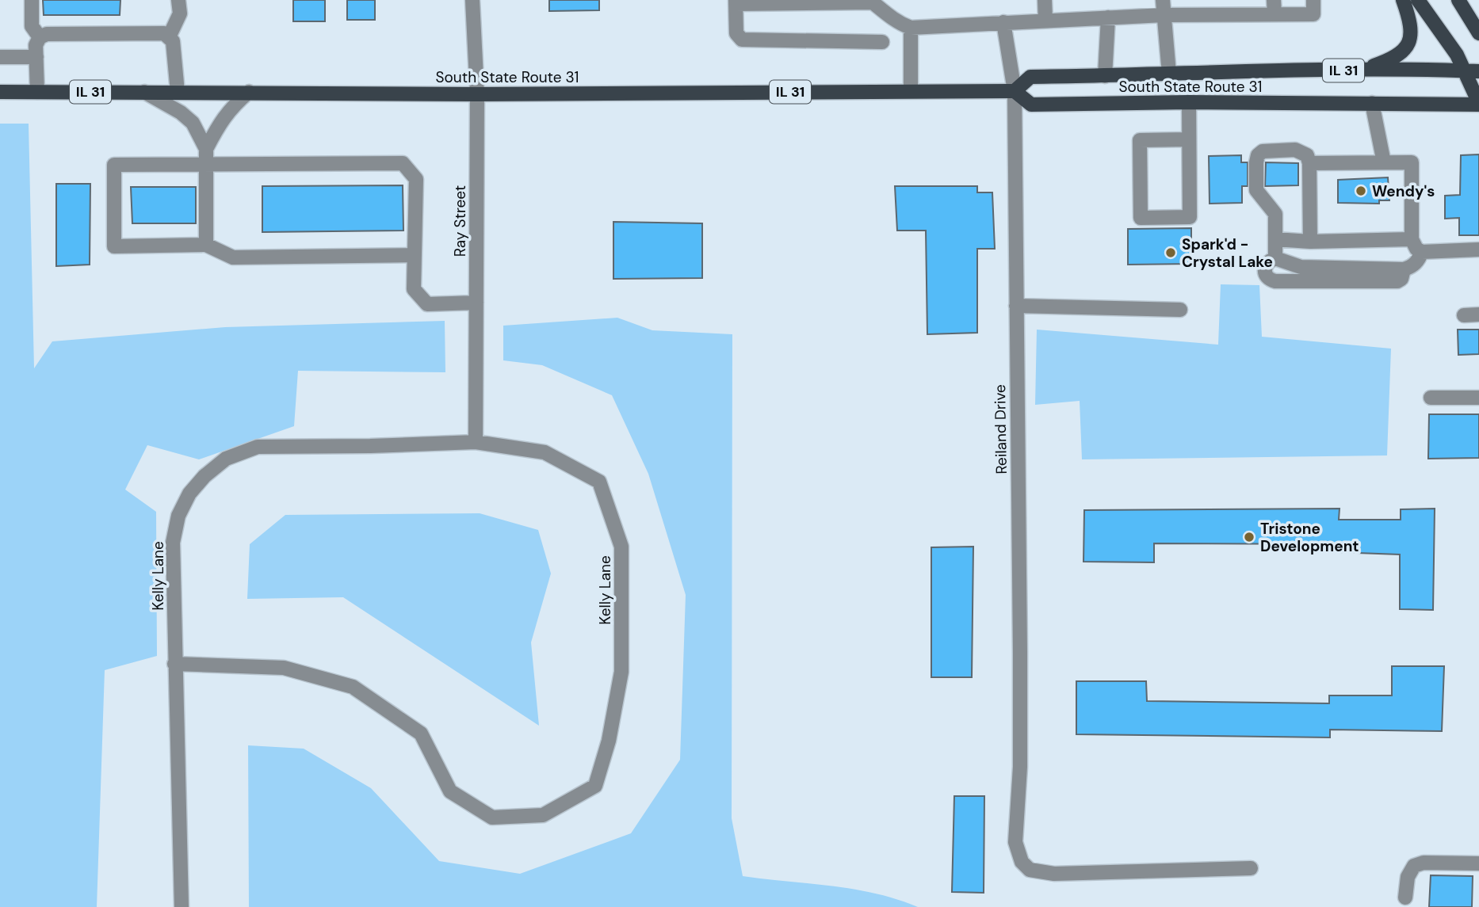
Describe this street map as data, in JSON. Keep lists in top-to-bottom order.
{
  "streets": {
    "main road": ["IL 31", "South State Route 31"],
    "street": ["Ray Street", "Reiland Drive", "Kelly Lane"]
  },
  "crossings": [
    ["IL 31", "South State Route 31"],
    ["South State Route 31", "Ray Street"],
    ["South State Route 31", "Reiland Drive"],
    ["Ray Street", "Kelly Lane"]
  ],
  "places": ["Wendy's", "Spark'd - Crystal Lake", "Tristone Development"]
}
